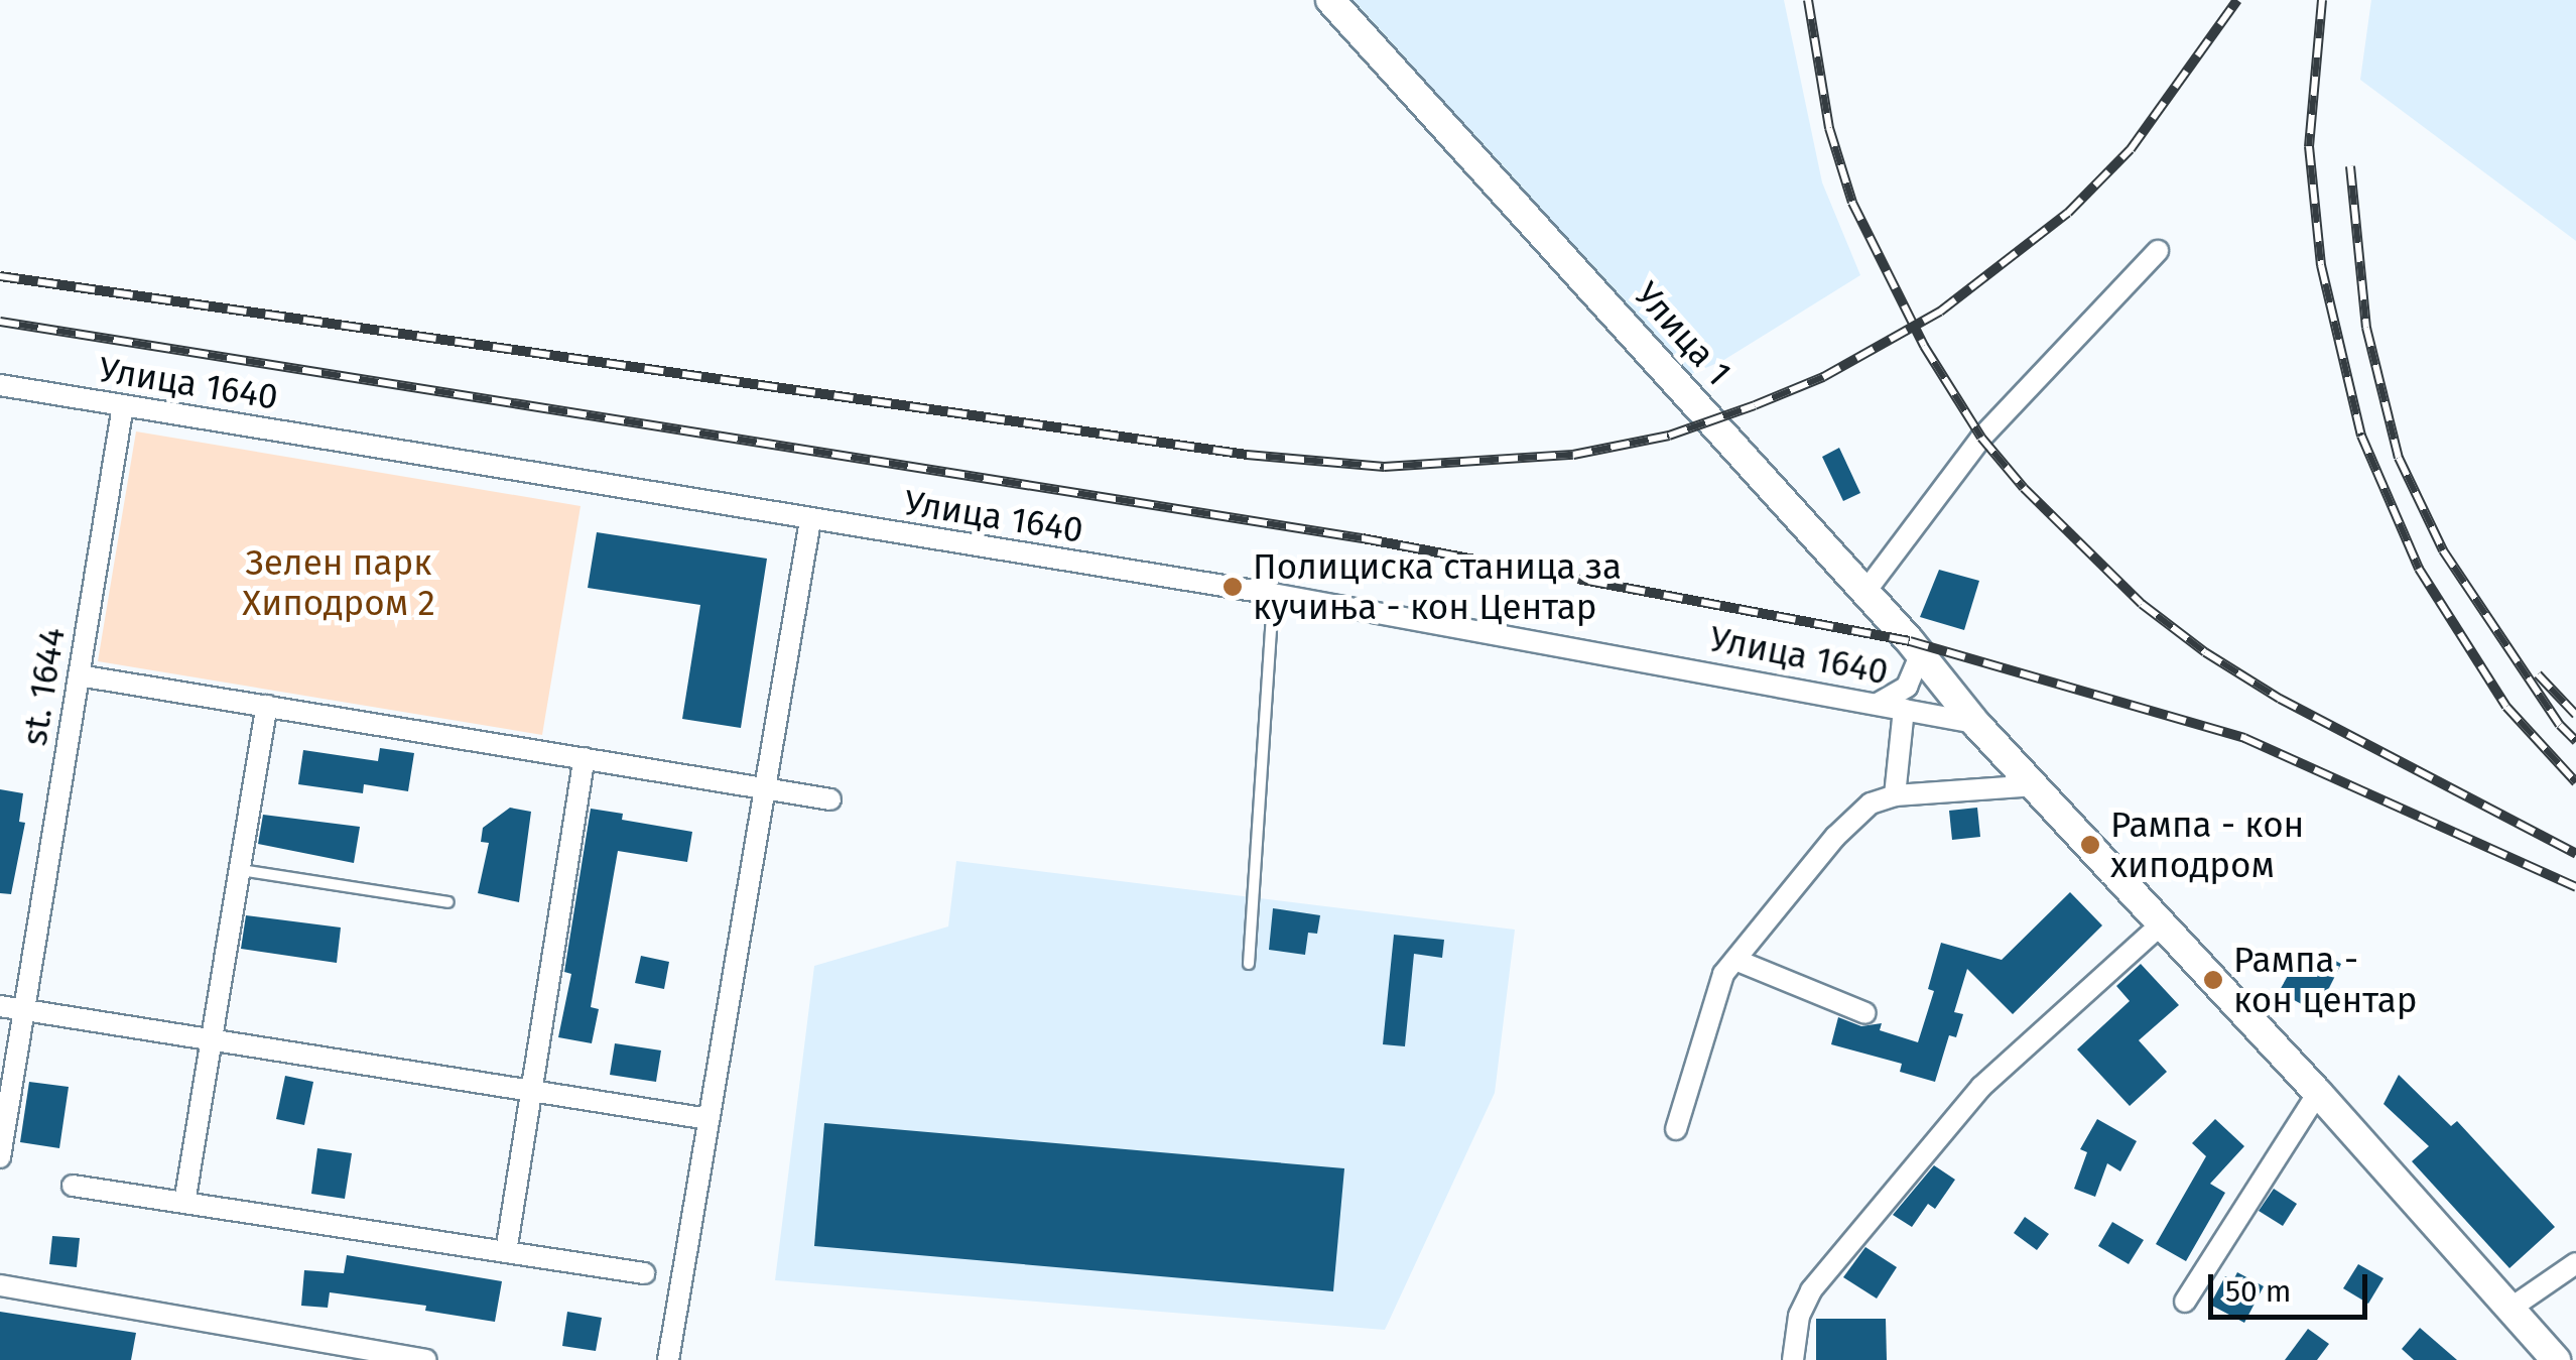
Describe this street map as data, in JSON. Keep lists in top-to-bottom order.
{
  "streets": {
    "main road": ["Улица 1"],
    "street": ["Улица 1640", "st. 1644"]
  },
  "crossings": [
    ["Улица 1", "Улица 1640"],
    ["Улица 1640", "st. 1644"]
  ],
  "parks": ["Зелен парк Хиподром 2"],
  "places": ["Полициска станица за кучиња - кон Центар", "Рампа - кон хиподром", "Рампа - кон центар"],
  "scale_bar": "50 m"
}
